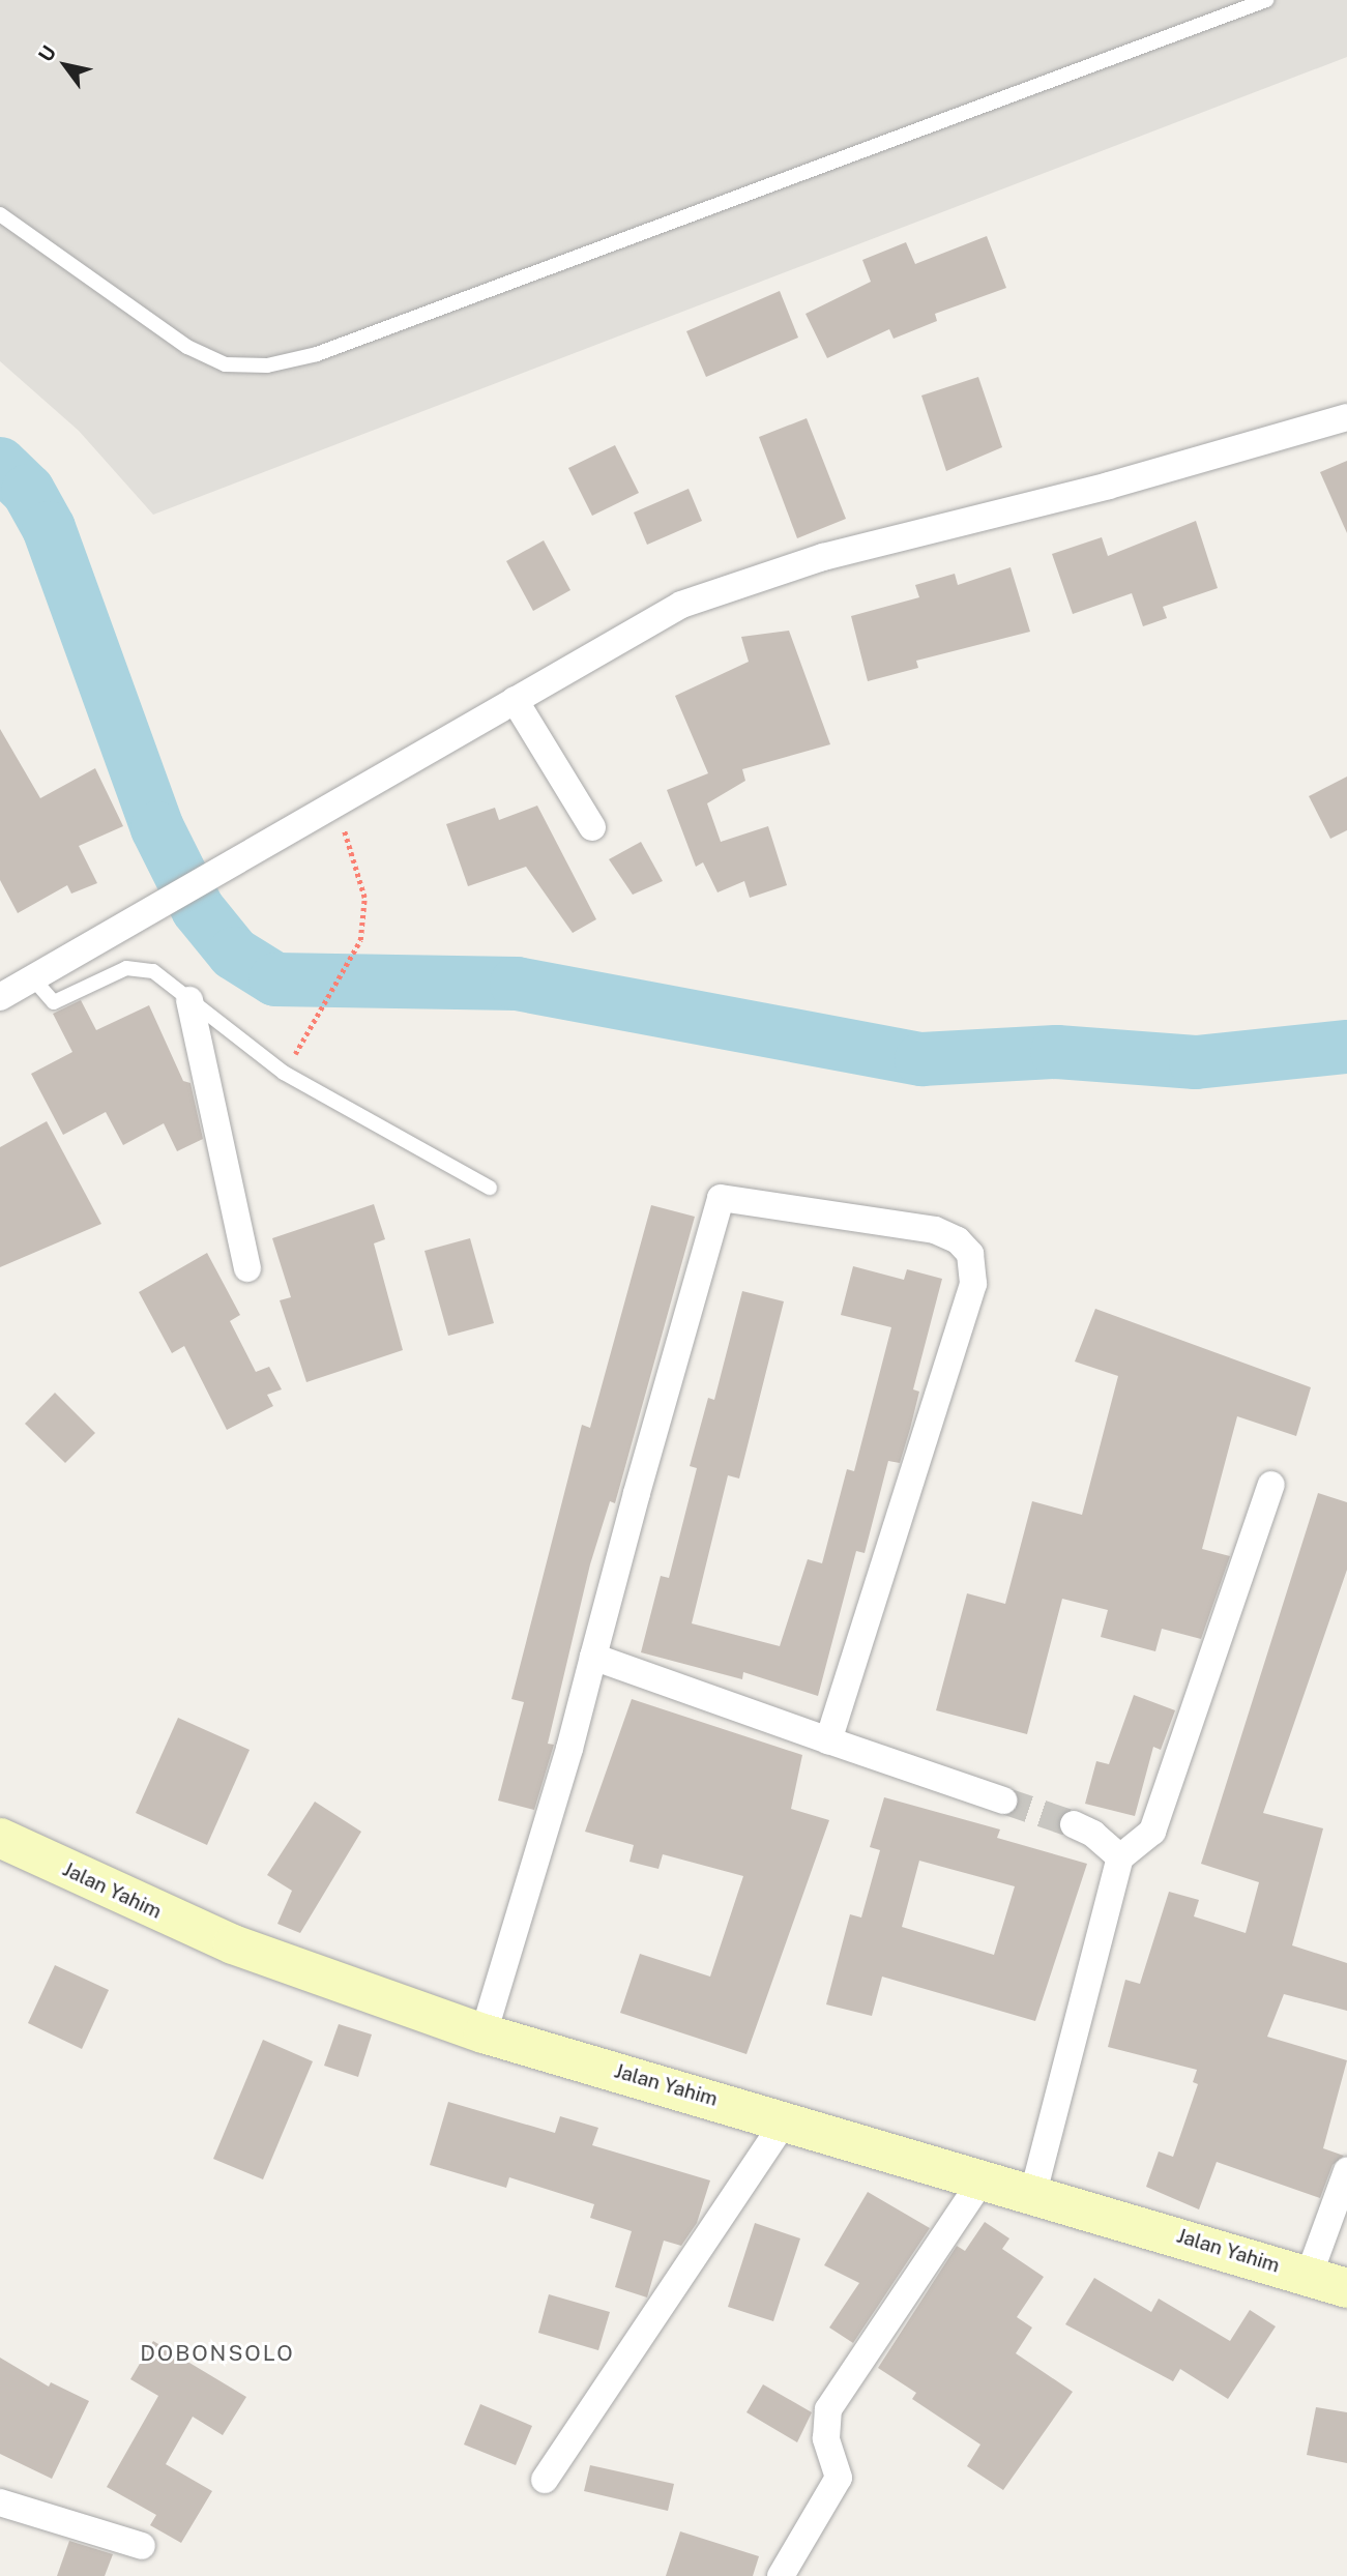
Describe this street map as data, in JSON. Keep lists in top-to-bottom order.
{
  "streets": {
    "street": ["Jalan Yahim"]
  },
  "districts": ["DOBONSOLO"],
  "north": "top left"
}
